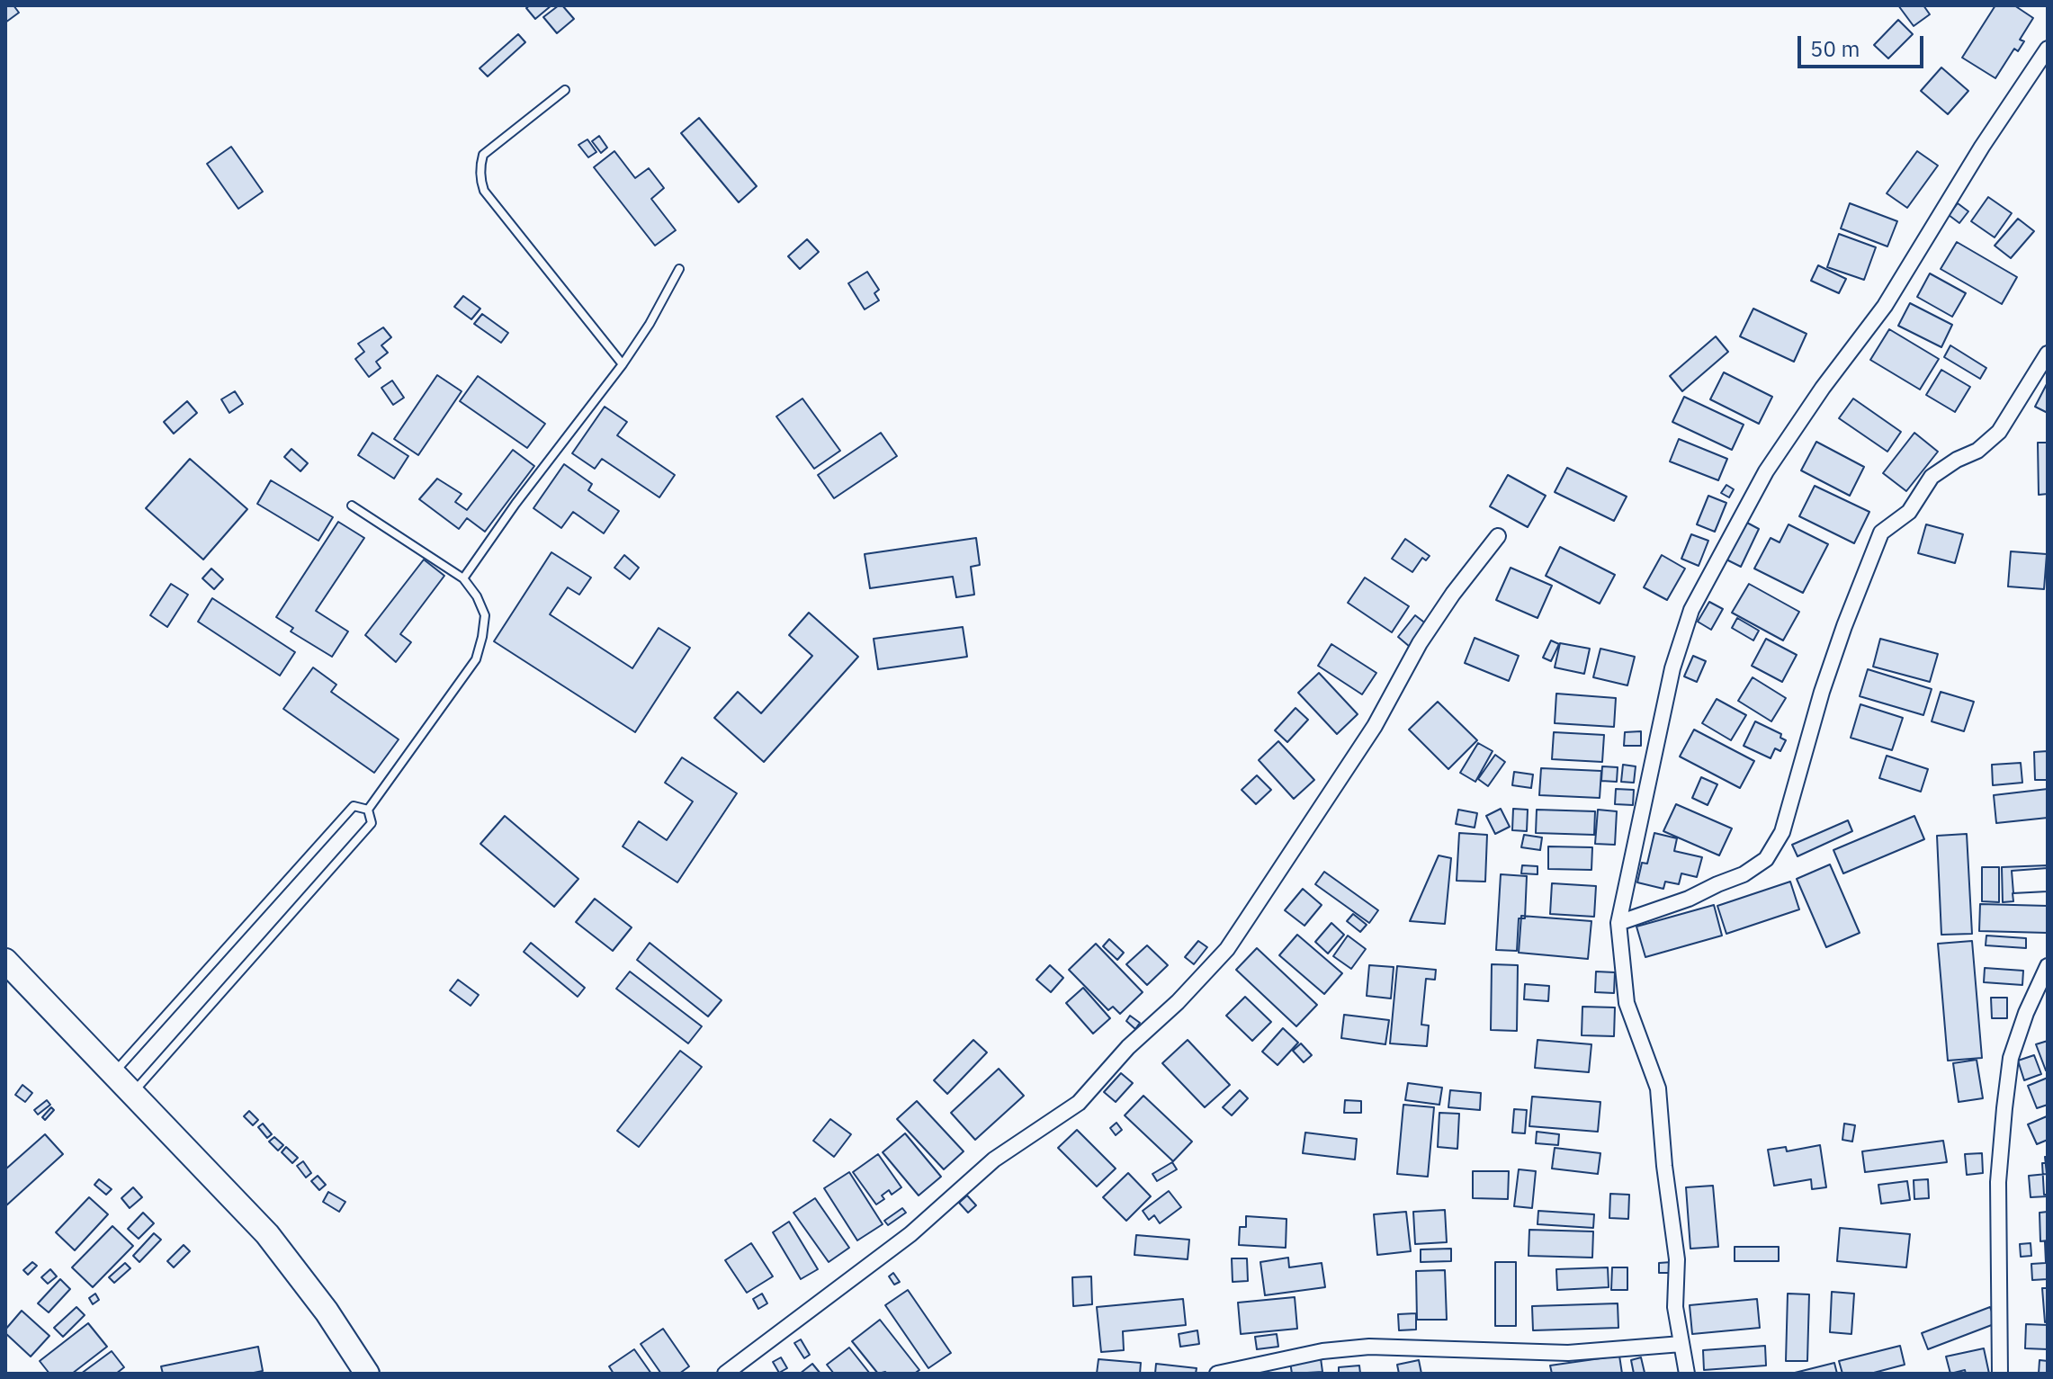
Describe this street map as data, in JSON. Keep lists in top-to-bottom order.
{
  "scale_bar": "50 m"
}
